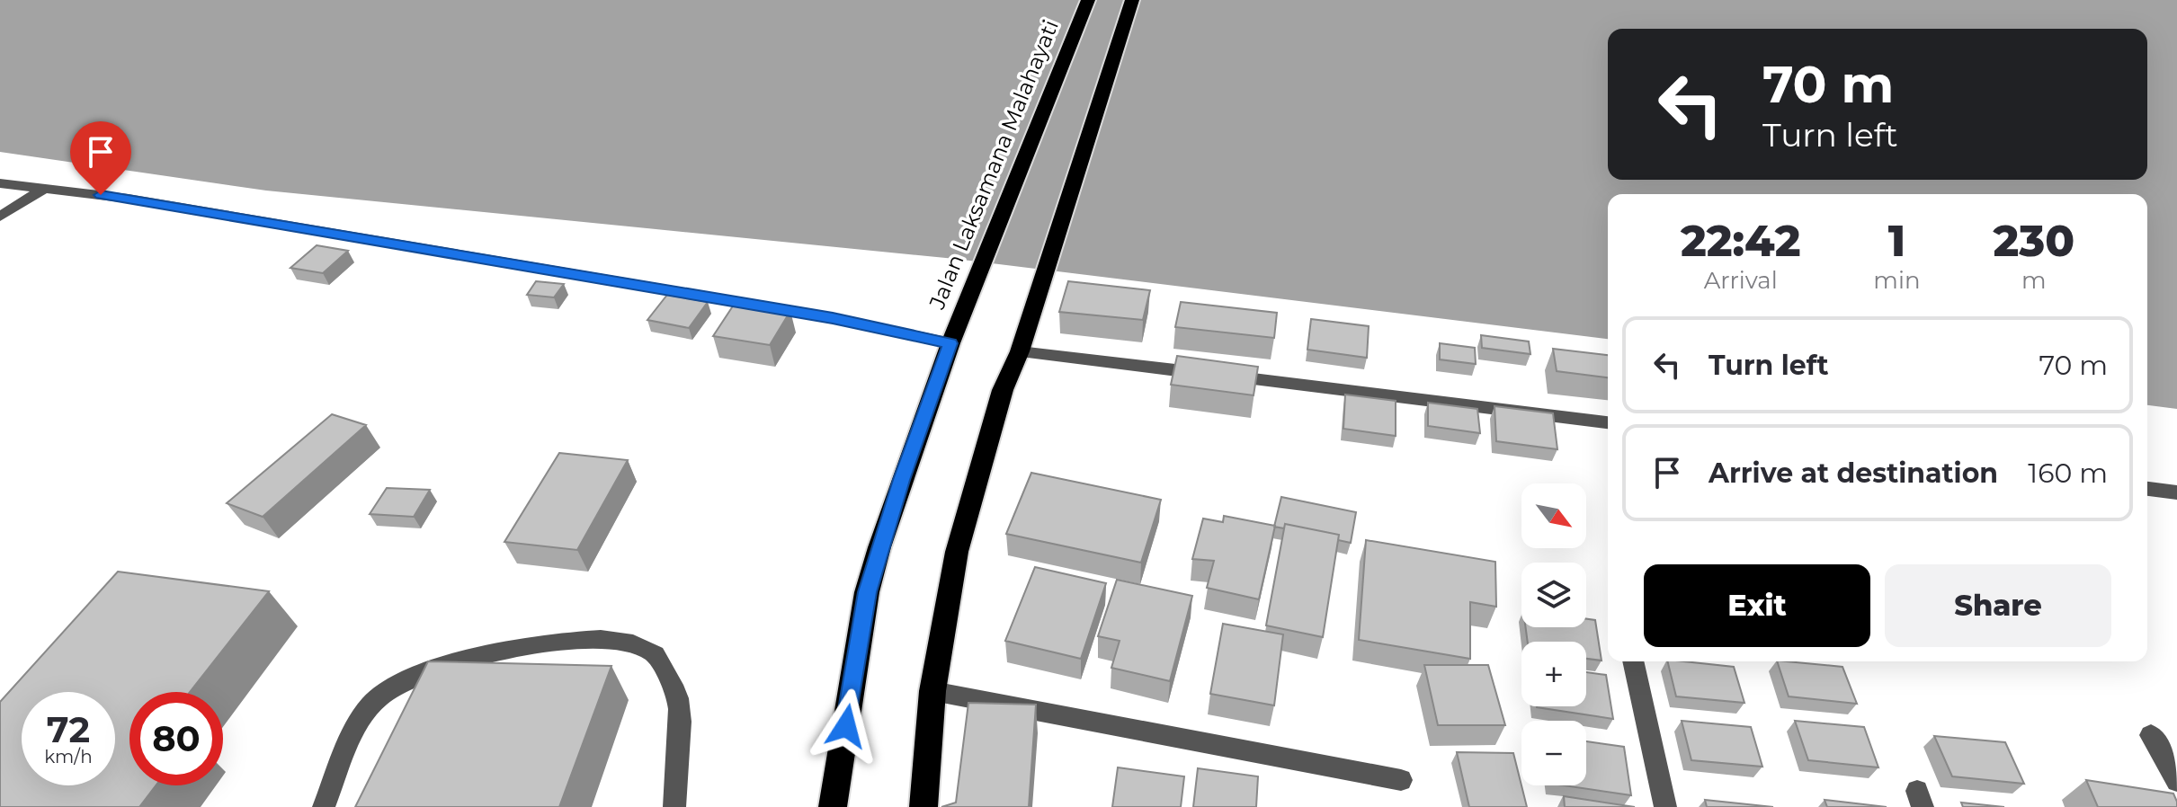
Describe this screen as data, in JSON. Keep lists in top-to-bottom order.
{
  "streets": {
    "highway": ["Jalan Laksamana Malahayati"]
  },
  "north": "bottom right",
  "page": {
    "turn": ["70 m", "Turn left"],
    "eta": [
      "22:42",
      "Arrival",
      "1",
      "min",
      "230",
      "m"
    ],
    "list": [
      {
        "name": "Turn left",
        "value": "70 m"
      },
      {
        "name": "Arrive at destination",
        "value": "160 m"
      }
    ],
    "map_buttons": ["+", "−"],
    "buttons": ["Exit", "Share"],
    "speed": "72 km/h",
    "limit": "80"
  }
}
